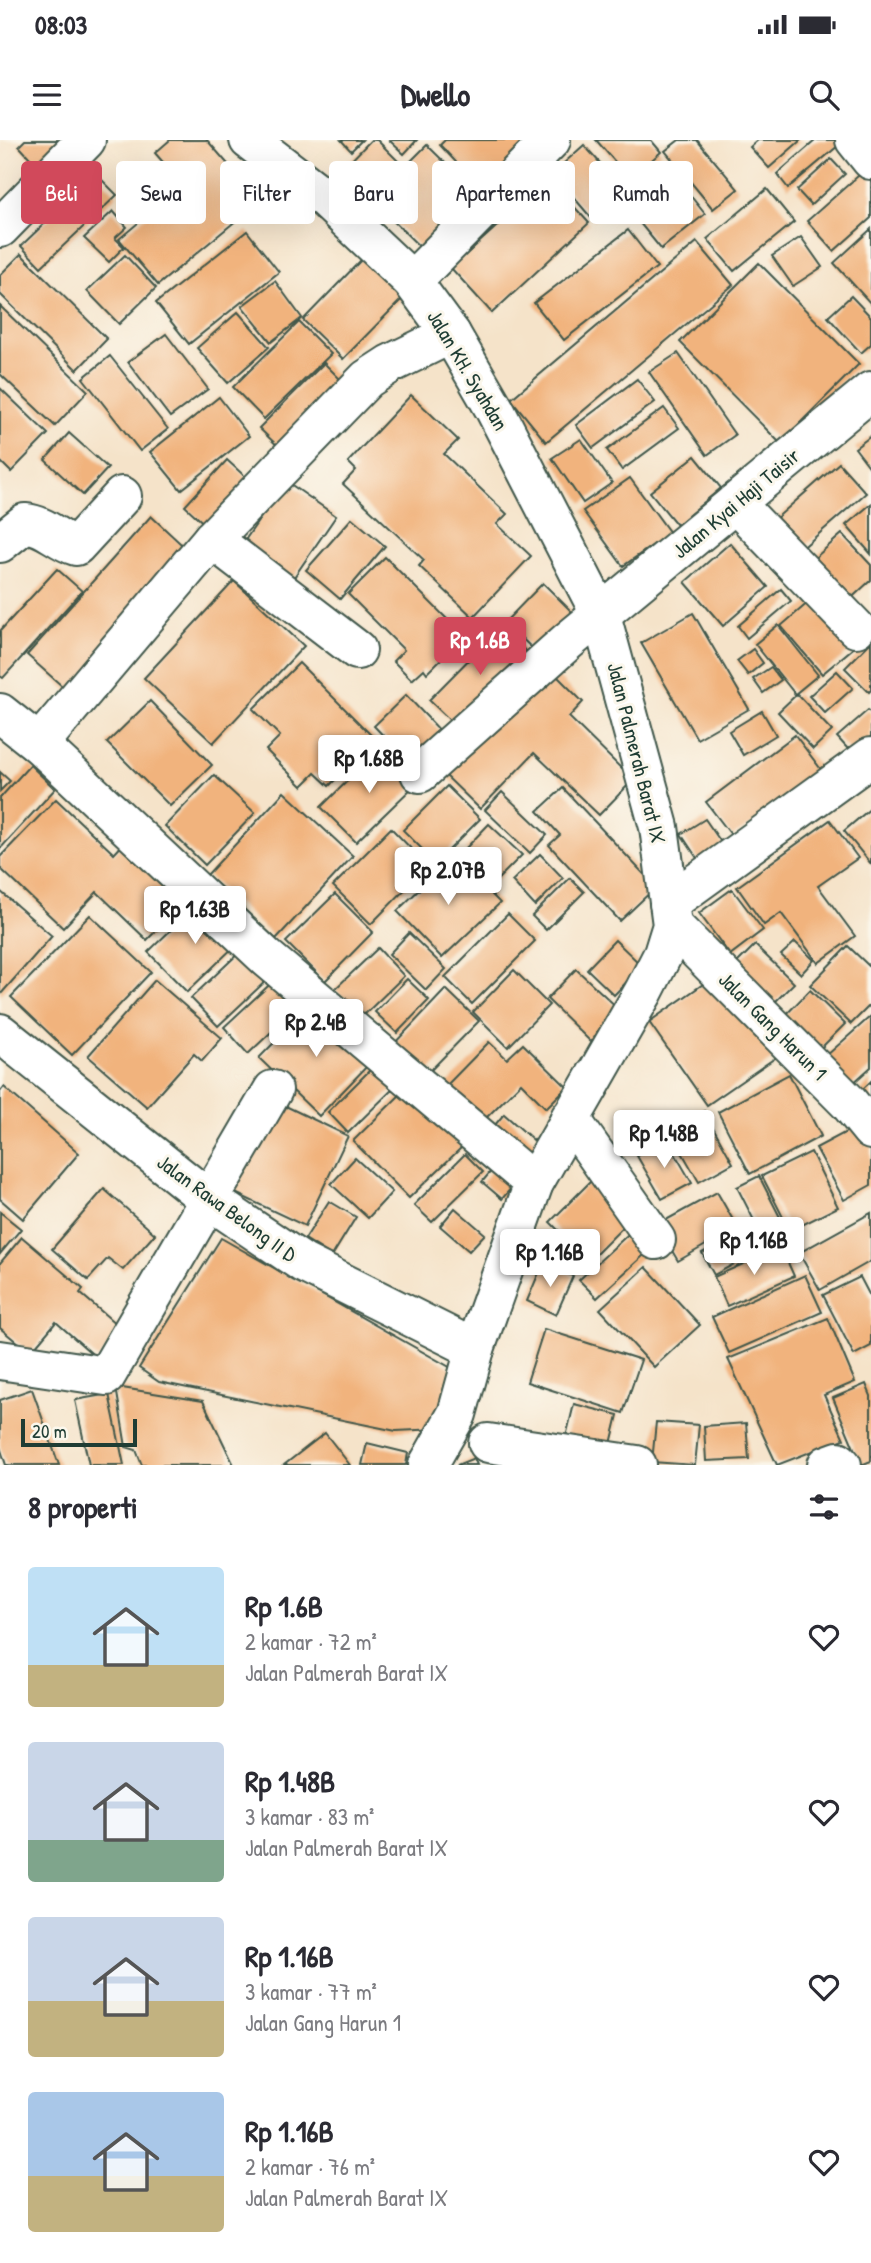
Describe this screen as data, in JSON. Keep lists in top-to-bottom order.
{
  "streets": {
    "street": [
      "Jalan KH. Syahdan",
      "Jalan Kyai Haji Taisir",
      "Jalan Palmerah Barat IX",
      "Jalan Gang Harun 1",
      "Jalan Rawa Belong II D"
    ]
  },
  "crossings": [
    ["Jalan KH. Syahdan", "Jalan Kyai Haji Taisir"],
    ["Jalan KH. Syahdan", "Jalan Palmerah Barat IX"],
    ["Jalan Kyai Haji Taisir", "Jalan Palmerah Barat IX"],
    ["Jalan Palmerah Barat IX", "Jalan Gang Harun 1"],
    ["Jalan Palmerah Barat IX", "Jalan Rawa Belong II D"]
  ],
  "scale_bar": "20 m",
  "page": {
    "status": "08:03",
    "header": "Dwello",
    "chip": [
      "Beli",
      "Sewa",
      "Filter",
      "Baru",
      "Apartemen",
      "Rumah"
    ],
    "price": [
      "Rp 1.6B",
      "Rp 1.68B",
      "Rp 2.07B",
      "Rp 1.63B",
      "Rp 2.4B",
      "Rp 1.48B",
      "Rp 1.16B",
      "Rp 1.16B"
    ],
    "scale": "20 m",
    "heading": "8 properti",
    "list": [
      {
        "name": "Rp 1.6B",
        "note": "2 kamar · 72 m² · Jalan Palmerah Barat IX"
      },
      {
        "name": "Rp 1.48B",
        "note": "3 kamar · 83 m² · Jalan Palmerah Barat IX"
      },
      {
        "name": "Rp 1.16B",
        "note": "3 kamar · 77 m² · Jalan Gang Harun 1"
      },
      {
        "name": "Rp 1.16B",
        "note": "2 kamar · 76 m² · Jalan Palmerah Barat IX"
      }
    ]
  }
}
